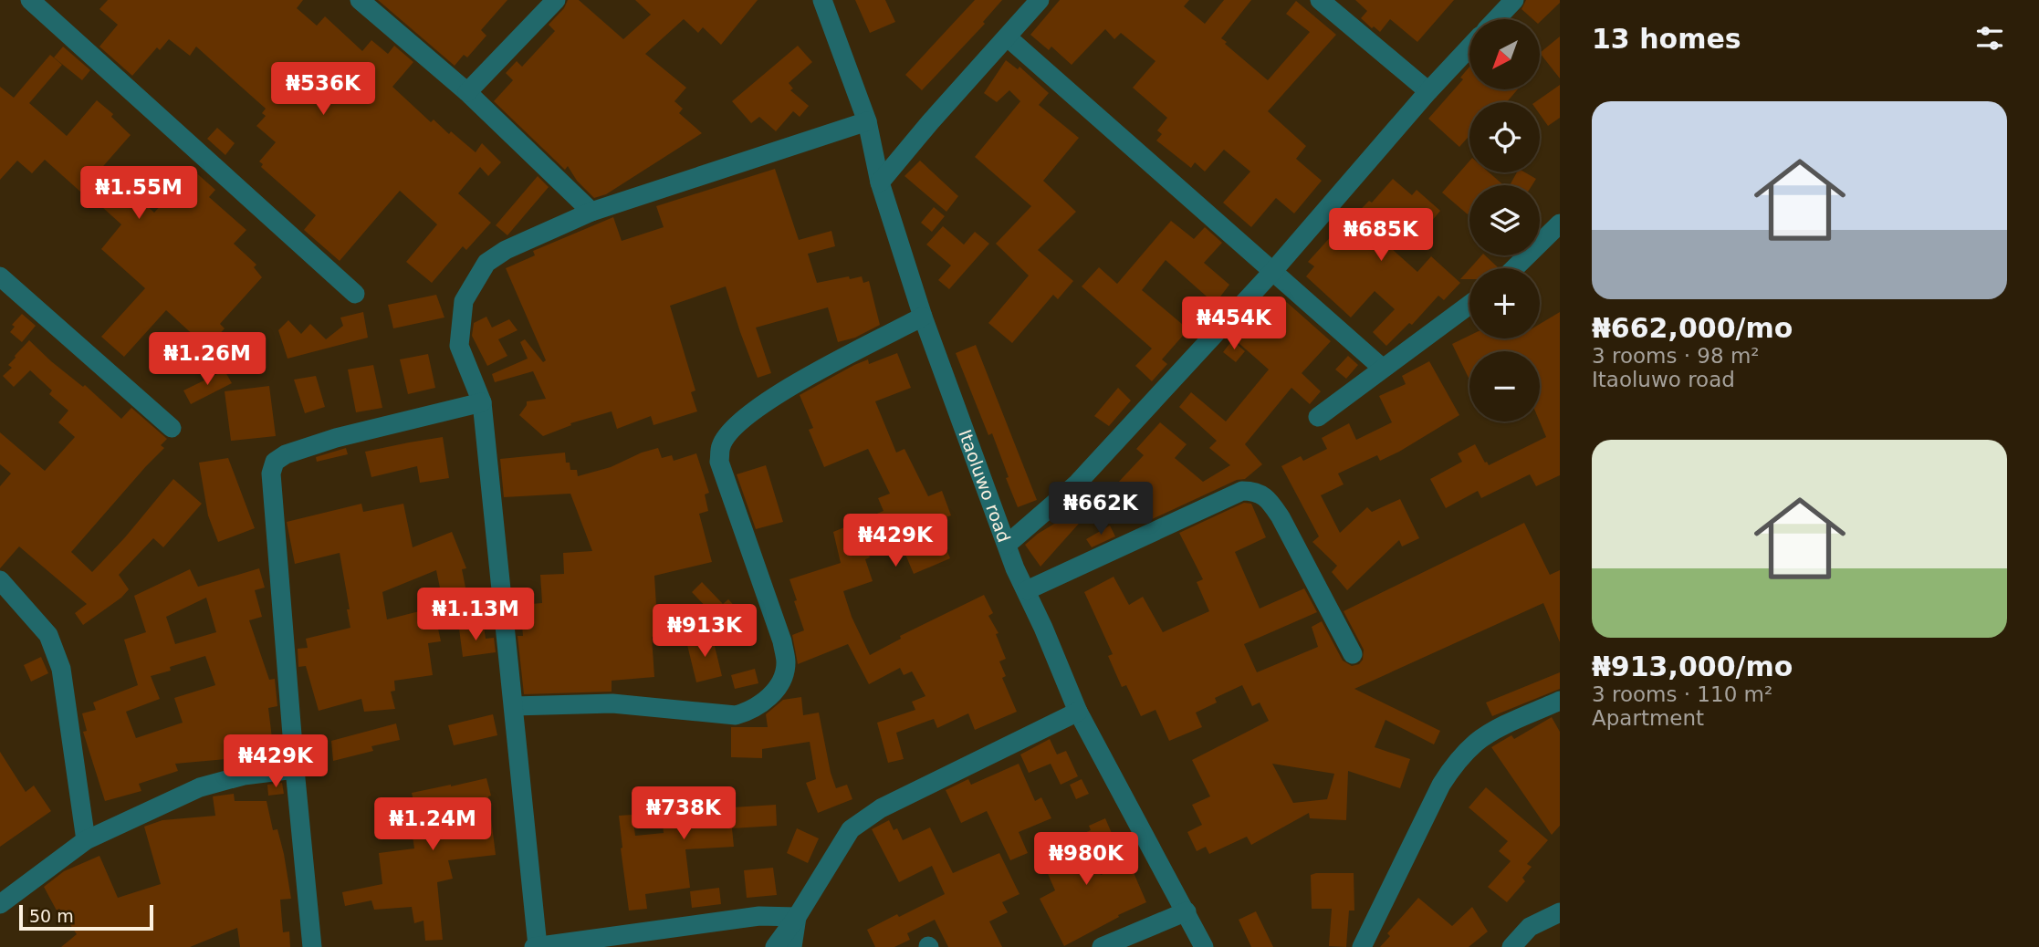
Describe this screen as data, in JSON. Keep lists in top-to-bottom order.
{
  "streets": {
    "street": ["Itaoluwo road"]
  },
  "scale_bar": "50 m",
  "north": "bottom left",
  "page": {
    "heading": "13 homes",
    "map_buttons": ["+", "−"],
    "price": [
      "₦536K",
      "₦1.55M",
      "₦685K",
      "₦454K",
      "₦1.26M",
      "₦662K",
      "₦429K",
      "₦1.13M",
      "₦913K",
      "₦429K",
      "₦738K",
      "₦1.24M",
      "₦980K"
    ],
    "list": [
      {
        "name": "₦662,000/mo",
        "note": "3 rooms · 98 m² · Itaoluwo road"
      },
      {
        "name": "₦913,000/mo",
        "note": "3 rooms · 110 m² · Apartment"
      }
    ],
    "scale": "50 m"
  }
}
